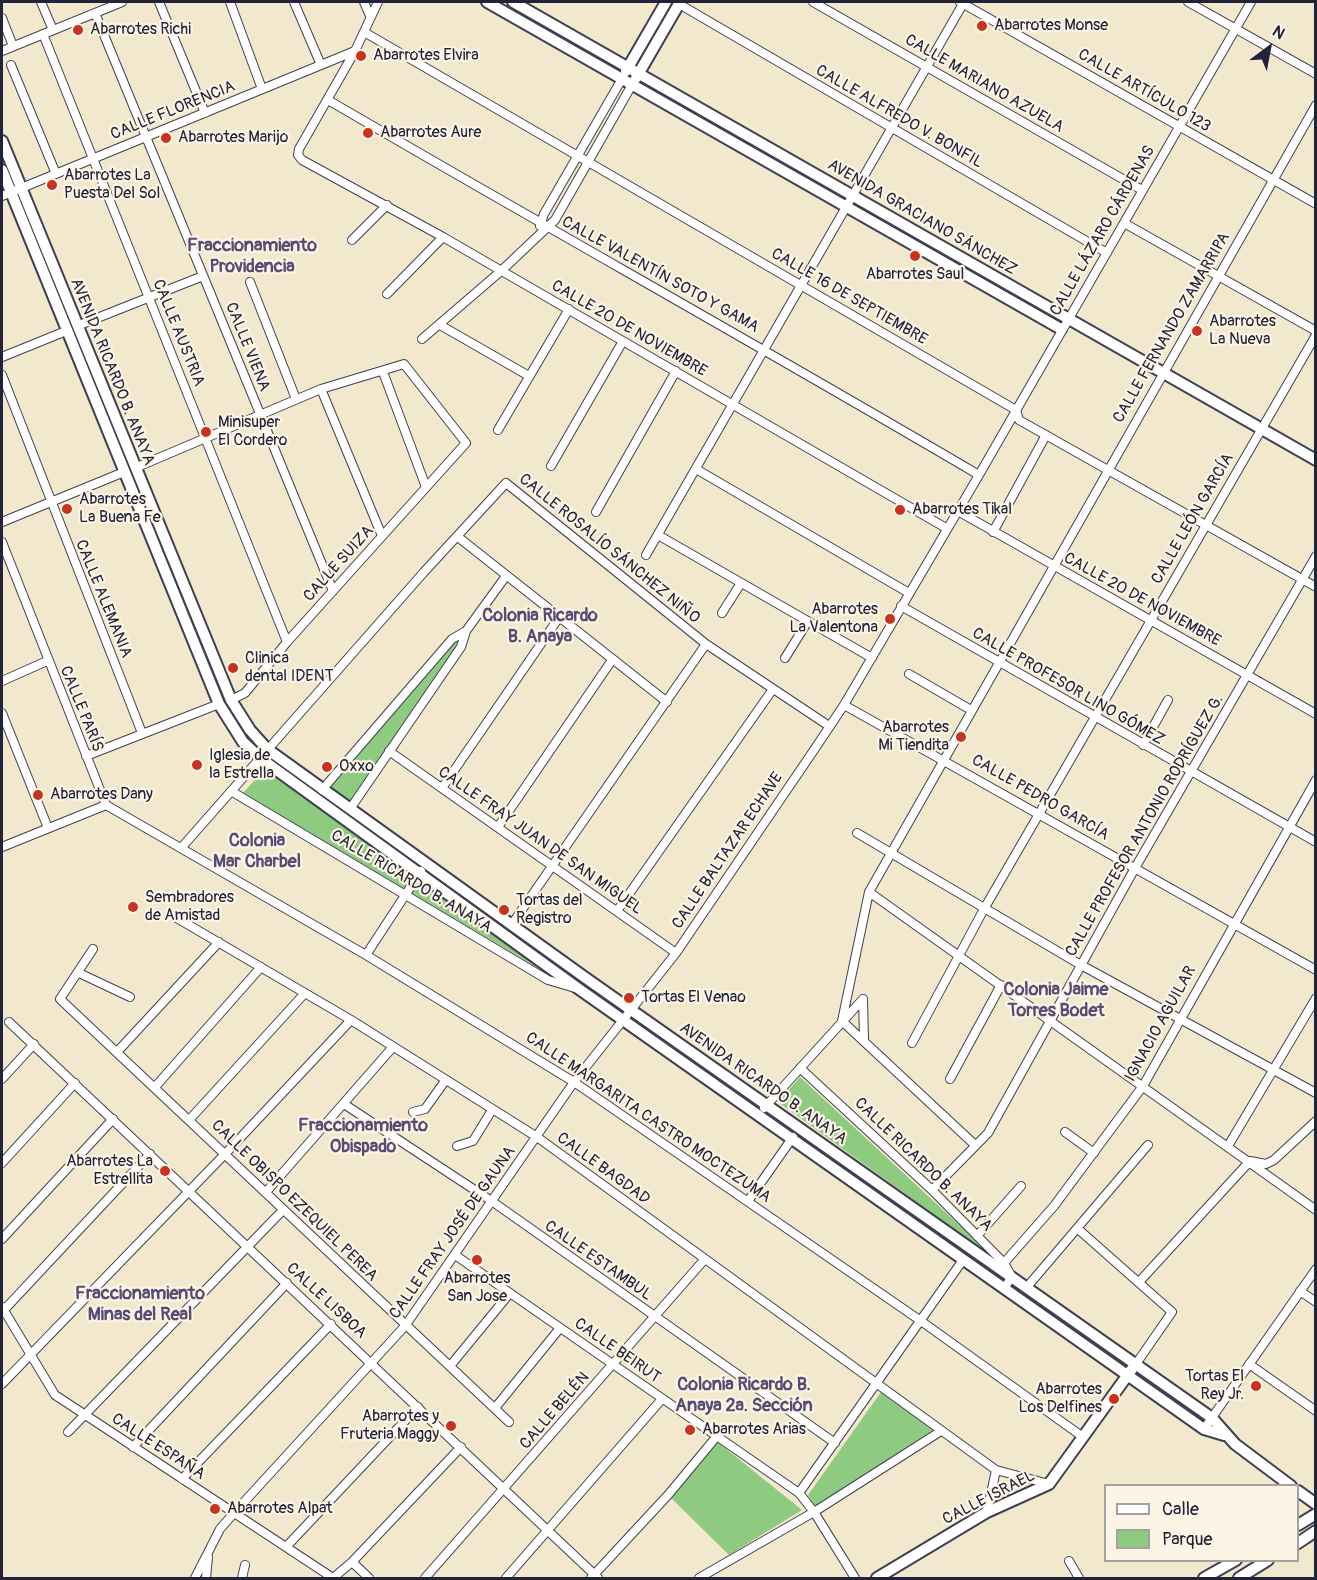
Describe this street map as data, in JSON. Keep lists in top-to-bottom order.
{
  "streets": {
    "main road": ["AVENIDA GRACIANO SÁNCHEZ", "AVENIDA RICARDO B. ANAYA", "CALLE ISRAEL"],
    "street": [
      "CALLE MARIANO AZUELA",
      "CALLE ARTÍCULO 123",
      "CALLE FLORENCIA",
      "CALLE ALFREDO V. BONFIL",
      "CALLE LÁZARO CÁRDENAS",
      "CALLE VALENTÍN SOTO Y GAMA",
      "CALLE 16 DE SEPTIEMBRE",
      "CALLE FERNANDO ZAMARRIPA",
      "CALLE 20 DE NOVIEMBRE",
      "CALLE AUSTRIA",
      "CALLE VIENA",
      "CALLE LEÓN GARCÍA",
      "CALLE ROSALÍO SÁNCHEZ NIÑO",
      "CALLE SUIZA",
      "CALLE ALEMANIA",
      "CALLE PROFESOR LINO GÓMEZ",
      "CALLE PARÍS",
      "CALLE PEDRO GARCÍA",
      "CALLE PROFESOR ANTONIO RODRÍGUEZ G.",
      "CALLE FRAY JUAN DE SAN MIGUEL",
      "CALLE BALTAZAR ECHAVE",
      "CALLE RICARDO B. ANAYA",
      "IGNACIO AGUILAR",
      "CALLE MARGARITA CASTRO MOCTEZUMA",
      "CALLE BAGDAD",
      "CALLE OBISPO EZEQUIEL PEREA",
      "CALLE FRAY JOSÉ DE GAUNA",
      "CALLE ESTAMBUL",
      "CALLE LISBOA",
      "CALLE BEIRUT",
      "CALLE BELÉN",
      "CALLE ESPAÑA"
    ]
  },
  "crossings": [
    ["CALLE MARIANO AZUELA", "CALLE LÁZARO CÁRDENAS"],
    ["CALLE ARTÍCULO 123", "CALLE LÁZARO CÁRDENAS"],
    ["CALLE ARTÍCULO 123", "CALLE FERNANDO ZAMARRIPA"],
    ["CALLE FLORENCIA", "CALLE AUSTRIA"],
    ["CALLE FLORENCIA", "CALLE VIENA"],
    ["CALLE FLORENCIA", "AVENIDA RICARDO B. ANAYA"],
    ["CALLE ALFREDO V. BONFIL", "CALLE LÁZARO CÁRDENAS"],
    ["AVENIDA GRACIANO SÁNCHEZ", "CALLE LÁZARO CÁRDENAS"],
    ["AVENIDA GRACIANO SÁNCHEZ", "CALLE FERNANDO ZAMARRIPA"],
    ["AVENIDA GRACIANO SÁNCHEZ", "CALLE LEÓN GARCÍA"],
    ["CALLE LÁZARO CÁRDENAS", "CALLE VALENTÍN SOTO Y GAMA"],
    ["CALLE LÁZARO CÁRDENAS", "CALLE 16 DE SEPTIEMBRE"],
    ["CALLE LÁZARO CÁRDENAS", "CALLE 20 DE NOVIEMBRE"],
    ["CALLE LÁZARO CÁRDENAS", "CALLE BALTAZAR ECHAVE"],
    ["CALLE VALENTÍN SOTO Y GAMA", "CALLE 20 DE NOVIEMBRE"],
    ["CALLE 16 DE SEPTIEMBRE", "CALLE FERNANDO ZAMARRIPA"],
    ["CALLE 16 DE SEPTIEMBRE", "CALLE LEÓN GARCÍA"],
    ["CALLE 16 DE SEPTIEMBRE", "CALLE PROFESOR ANTONIO RODRÍGUEZ G."],
    ["CALLE FERNANDO ZAMARRIPA", "CALLE 20 DE NOVIEMBRE"],
    ["CALLE FERNANDO ZAMARRIPA", "CALLE PROFESOR LINO GÓMEZ"],
    ["CALLE FERNANDO ZAMARRIPA", "CALLE PEDRO GARCÍA"],
    ["CALLE 20 DE NOVIEMBRE", "CALLE LEÓN GARCÍA"],
    ["CALLE 20 DE NOVIEMBRE", "CALLE PROFESOR ANTONIO RODRÍGUEZ G."],
    ["CALLE AUSTRIA", "CALLE SUIZA"],
    ["CALLE VIENA", "CALLE SUIZA"],
    ["AVENIDA RICARDO B. ANAYA", "CALLE ROSALÍO SÁNCHEZ NIÑO"],
    ["AVENIDA RICARDO B. ANAYA", "CALLE SUIZA"],
    ["AVENIDA RICARDO B. ANAYA", "CALLE BALTAZAR ECHAVE"],
    ["AVENIDA RICARDO B. ANAYA", "CALLE RICARDO B. ANAYA"],
    ["AVENIDA RICARDO B. ANAYA", "CALLE FRAY JOSÉ DE GAUNA"],
    ["AVENIDA RICARDO B. ANAYA", "CALLE ISRAEL"],
    ["CALLE LEÓN GARCÍA", "CALLE PROFESOR LINO GÓMEZ"],
    ["CALLE LEÓN GARCÍA", "CALLE PEDRO GARCÍA"],
    ["CALLE ROSALÍO SÁNCHEZ NIÑO", "CALLE BALTAZAR ECHAVE"],
    ["CALLE ROSALÍO SÁNCHEZ NIÑO", "CALLE RICARDO B. ANAYA"],
    ["CALLE ROSALÍO SÁNCHEZ NIÑO", "CALLE MARGARITA CASTRO MOCTEZUMA"],
    ["CALLE PROFESOR LINO GÓMEZ", "CALLE PROFESOR ANTONIO RODRÍGUEZ G."],
    ["CALLE PROFESOR LINO GÓMEZ", "CALLE BALTAZAR ECHAVE"],
    ["CALLE PROFESOR LINO GÓMEZ", "IGNACIO AGUILAR"],
    ["CALLE PEDRO GARCÍA", "CALLE PROFESOR ANTONIO RODRÍGUEZ G."],
    ["CALLE PEDRO GARCÍA", "CALLE BALTAZAR ECHAVE"],
    ["CALLE PEDRO GARCÍA", "IGNACIO AGUILAR"],
    ["CALLE PROFESOR ANTONIO RODRÍGUEZ G.", "CALLE RICARDO B. ANAYA"],
    ["CALLE FRAY JUAN DE SAN MIGUEL", "CALLE BALTAZAR ECHAVE"],
    ["CALLE BALTAZAR ECHAVE", "CALLE FRAY JOSÉ DE GAUNA"],
    ["CALLE RICARDO B. ANAYA", "IGNACIO AGUILAR"],
    ["CALLE MARGARITA CASTRO MOCTEZUMA", "CALLE FRAY JOSÉ DE GAUNA"],
    ["CALLE MARGARITA CASTRO MOCTEZUMA", "CALLE ISRAEL"],
    ["CALLE BAGDAD", "CALLE FRAY JOSÉ DE GAUNA"],
    ["CALLE BAGDAD", "CALLE BELÉN"],
    ["CALLE BAGDAD", "CALLE ISRAEL"],
    ["CALLE OBISPO EZEQUIEL PEREA", "CALLE FRAY JOSÉ DE GAUNA"],
    ["CALLE FRAY JOSÉ DE GAUNA", "CALLE ESTAMBUL"],
    ["CALLE FRAY JOSÉ DE GAUNA", "CALLE LISBOA"],
    ["CALLE FRAY JOSÉ DE GAUNA", "CALLE BEIRUT"],
    ["CALLE FRAY JOSÉ DE GAUNA", "CALLE ESPAÑA"],
    ["CALLE ESTAMBUL", "CALLE BELÉN"],
    ["CALLE LISBOA", "CALLE BELÉN"],
    ["CALLE BEIRUT", "CALLE BELÉN"]
  ],
  "districts": [
    "Fraccionamiento Providencia",
    "Colonia Ricardo B. Anaya",
    "Colonia Mar Charbel",
    "Colonia Jaime Torres Bodet",
    "Fraccionamiento Obispado",
    "Fraccionamiento Minas del Real",
    "Colonia Ricardo B. Anaya 2a. Sección"
  ],
  "places": [
    "Abarrotes Monse",
    "Abarrotes Richi",
    "Abarrotes Elvira",
    "Abarrotes Aure",
    "Abarrotes Marijo",
    "Abarrotes La Puesta Del Sol",
    "Abarrotes Saul",
    "Abarrotes La Nueva",
    "Minisuper El Cordero",
    "Abarrotes La Buena Fe",
    "Abarrotes Tikal",
    "Abarrotes La Valentona",
    "Clinica dental IDENT",
    "Abarrotes Mi Tiendita",
    "Iglesia de la Estrella",
    "Oxxo",
    "Abarrotes Dany",
    "Sembradores de Amistad",
    "Tortas del Registro",
    "Tortas El Venao",
    "Abarrotes La Estrellita",
    "Abarrotes San Jose",
    "Tortas El Rey Jr.",
    "Abarrotes Los Delfines",
    "Abarrotes y Fruteria Maggy",
    "Abarrotes Arias",
    "Abarrotes Alpat"
  ],
  "legend": ["Calle", "Parque"],
  "north": "top right"
}
